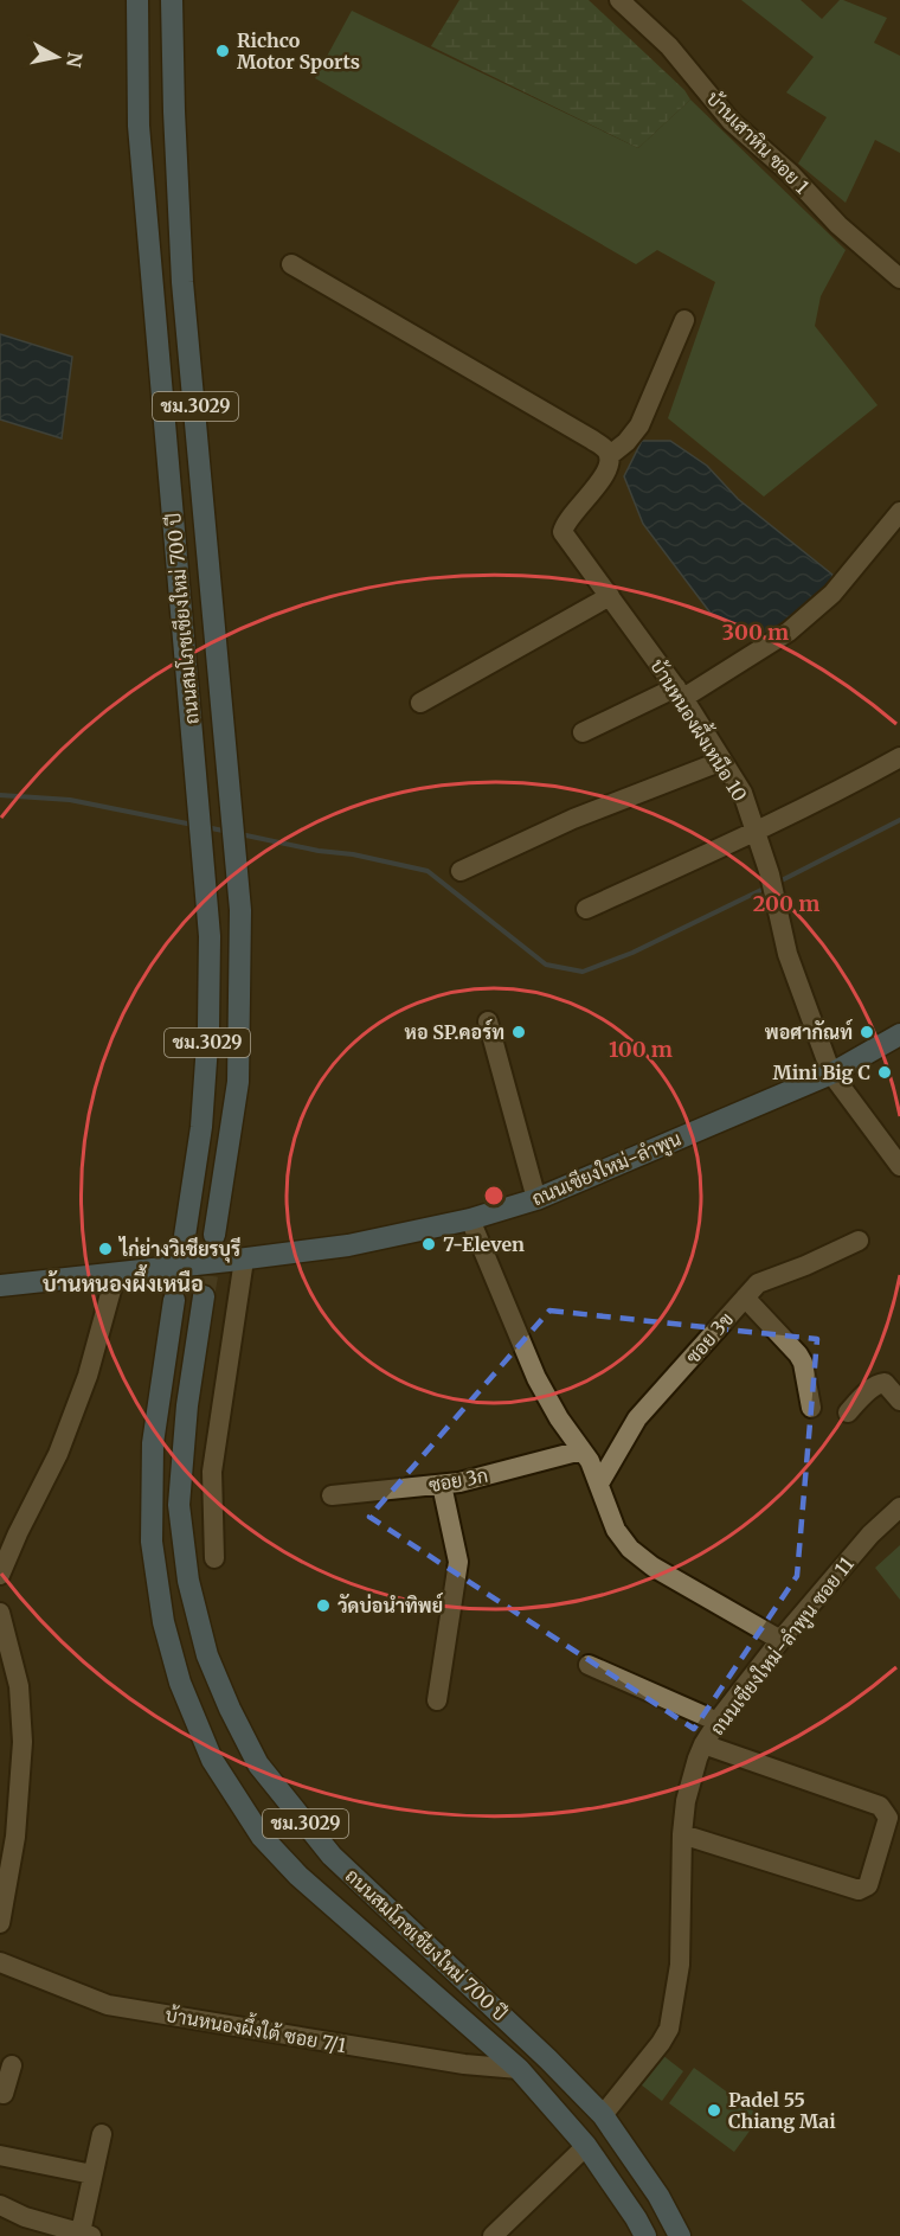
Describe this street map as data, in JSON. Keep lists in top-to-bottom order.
{
  "streets": {
    "main road": ["ชม.3029", "ถนนสมโภชเชียงใหม่ 700 ปี", "ถนนเชียงใหม่-ลำพูน"],
    "street": [
      "บ้านเสาหิน ซอย 1",
      "บ้านหนองผึ้งเหนือ 10",
      "ซอย 3ข",
      "ซอย 3ก",
      "ถนนเชียงใหม่-ลำพูน ซอย 11",
      "บ้านหนองผึ้งใต้ ซอย 7/1"
    ]
  },
  "crossings": [
    ["ถนนสมโภชเชียงใหม่ 700 ปี", "ถนนเชียงใหม่-ลำพูน ซอย 11"],
    ["ถนนสมโภชเชียงใหม่ 700 ปี", "บ้านหนองผึ้งใต้ ซอย 7/1"],
    ["บ้านหนองผึ้งเหนือ 10", "ถนนเชียงใหม่-ลำพูน"]
  ],
  "districts": ["บ้านหนองผึ้งเหนือ"],
  "places": [
    "Richco Motor Sports",
    "หอ SP.คอร์ท",
    "พอศากัณท์",
    "Mini Big C",
    "7-Eleven",
    "ไก่ย่างวิเชียรบุรี",
    "วัดบ่อนำทิพย์",
    "Padel 55 Chiang Mai"
  ],
  "north": "right",
  "rings": ["300 m", "200 m", "100 m"]
}
